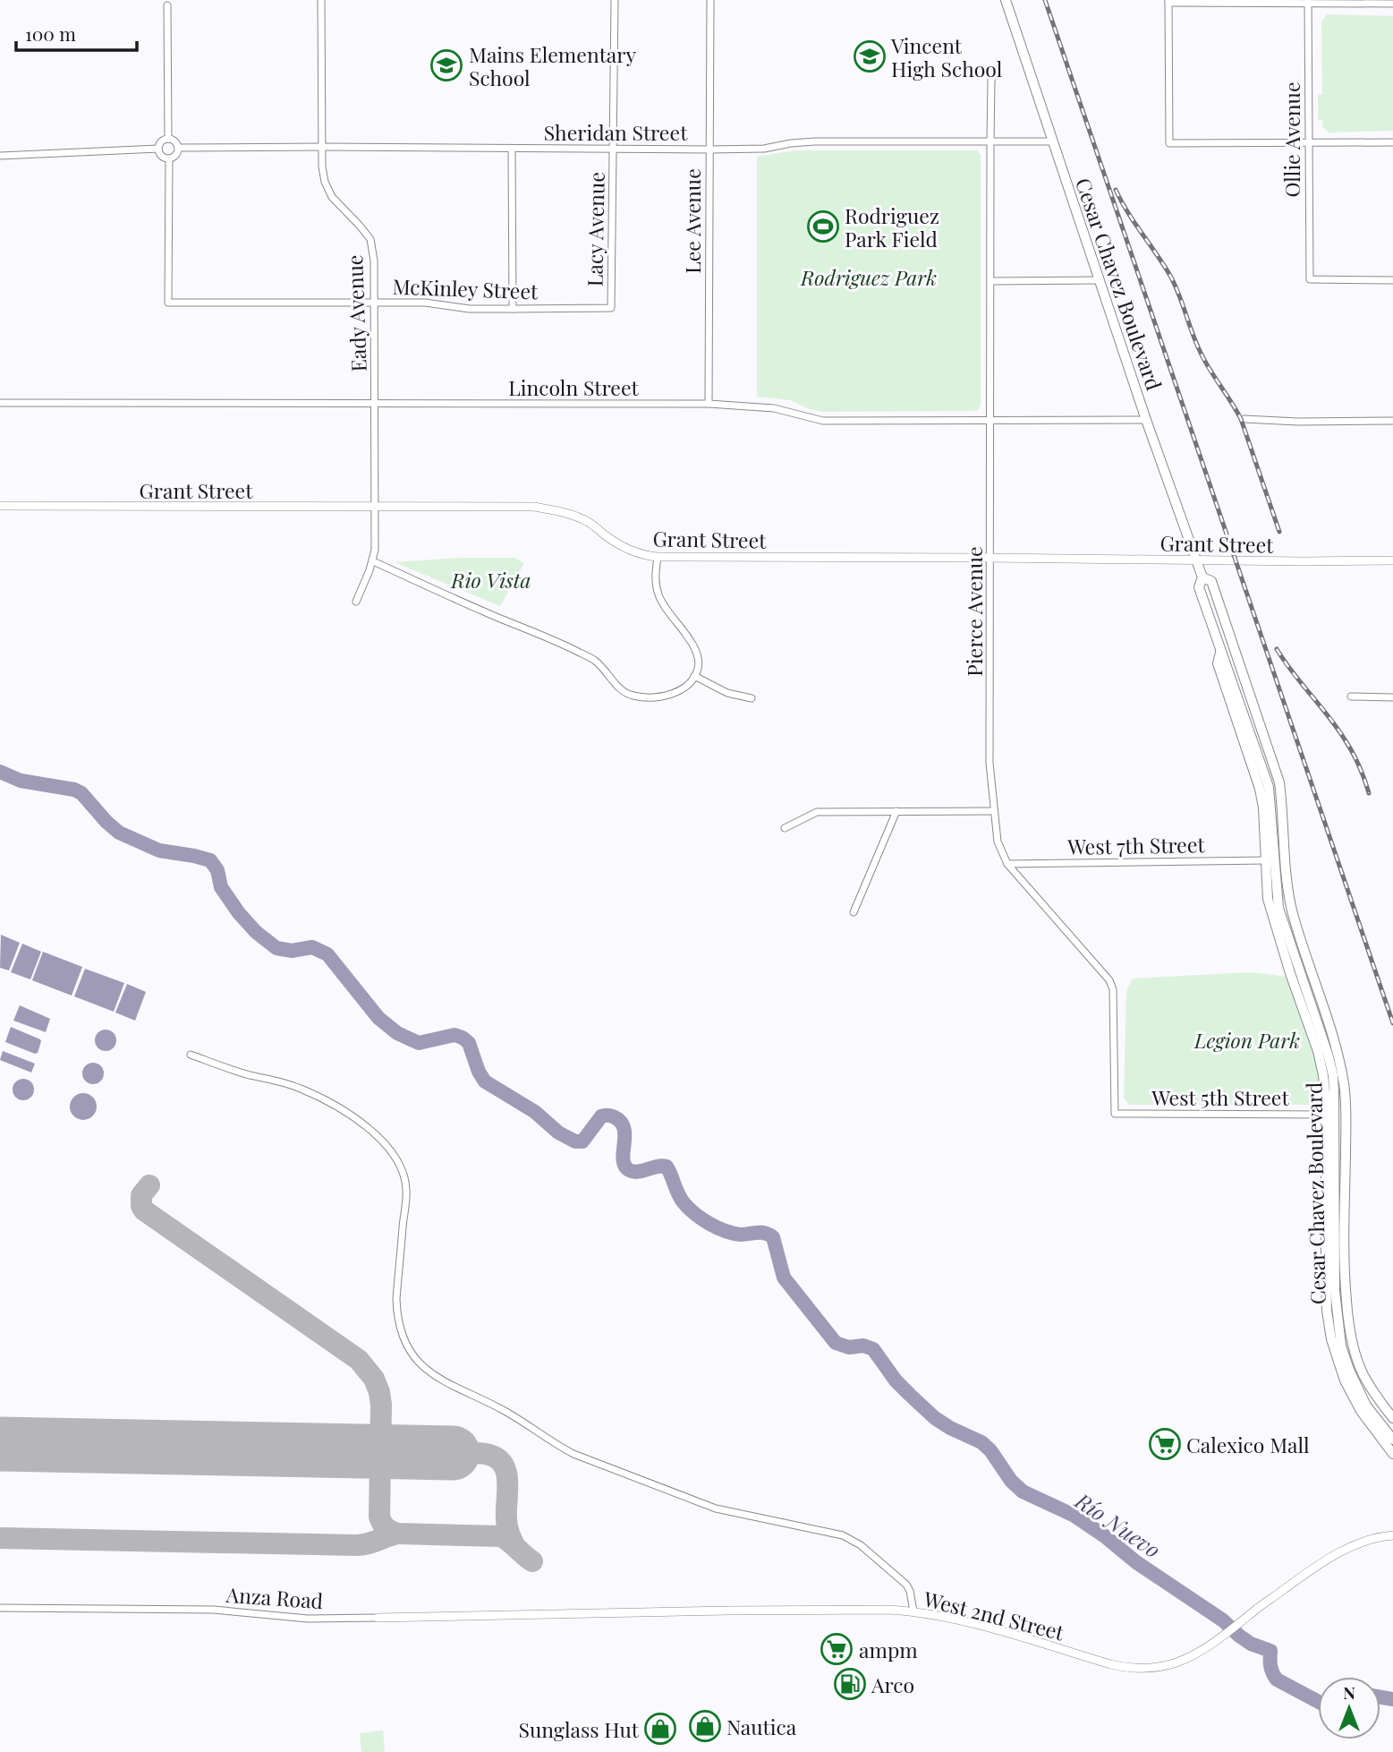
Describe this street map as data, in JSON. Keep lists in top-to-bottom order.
{
  "streets": {
    "main road": ["Cesar Chavez Boulevard"],
    "street": [
      "Sheridan Street",
      "Ollie Avenue",
      "Lee Avenue",
      "Lacy Avenue",
      "McKinley Street",
      "Eady Avenue",
      "Lincoln Street",
      "Grant Street",
      "Pierce Avenue",
      "West 7th Street",
      "West 5th Street",
      "Anza Road",
      "West 2nd Street"
    ]
  },
  "crossings": [
    ["Sheridan Street", "Lee Avenue"],
    ["Sheridan Street", "Lacy Avenue"],
    ["Sheridan Street", "Cesar Chavez Boulevard"],
    ["Sheridan Street", "McKinley Street"],
    ["Sheridan Street", "Eady Avenue"],
    ["Sheridan Street", "Pierce Avenue"],
    ["Lee Avenue", "Lincoln Street"],
    ["Lacy Avenue", "McKinley Street"],
    ["Cesar Chavez Boulevard", "Lincoln Street"],
    ["Cesar Chavez Boulevard", "Grant Street"],
    ["McKinley Street", "Eady Avenue"],
    ["Eady Avenue", "Lincoln Street"],
    ["Eady Avenue", "Grant Street"],
    ["Lincoln Street", "Pierce Avenue"],
    ["Grant Street", "Pierce Avenue"],
    ["Pierce Avenue", "West 7th Street"],
    ["Pierce Avenue", "West 5th Street"],
    ["Anza Road", "West 2nd Street"]
  ],
  "water": ["Río Nuevo"],
  "parks": ["Rodriguez Park", "Rio Vista", "Legion Park"],
  "places": {
    "school or university": ["Vincent High School", "Mains Elementary School"],
    "sports": ["Rodriguez Park Field"],
    "supermarket": ["Calexico Mall", "ampm"],
    "fuel station": ["Arco"],
    "shop": ["Nautica", "Sunglass Hut"]
  },
  "scale_bar": "100 m",
  "north": "top"
}
